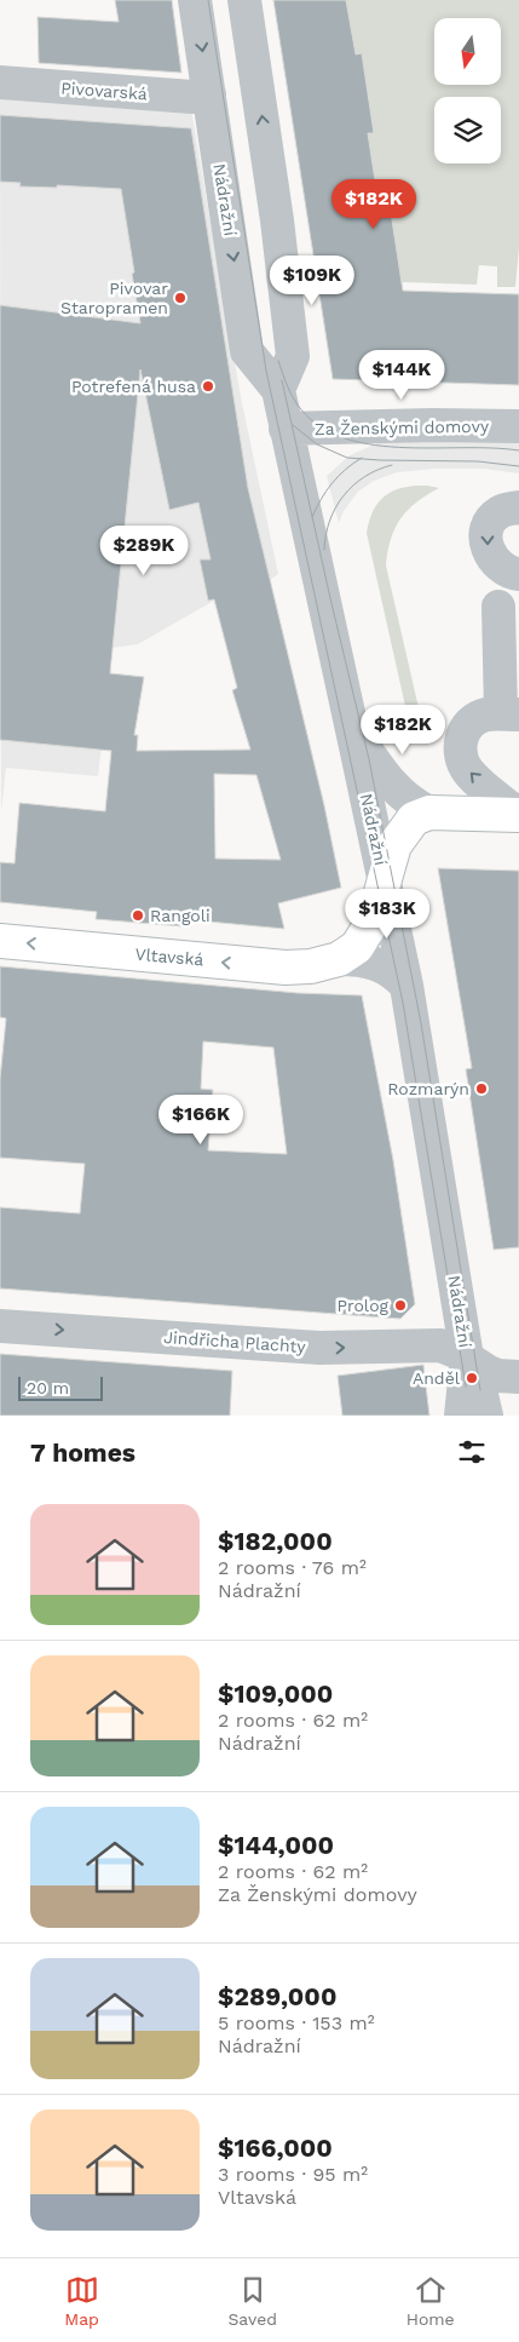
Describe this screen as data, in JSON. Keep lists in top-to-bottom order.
{
  "streets": {
    "main road": ["Vltavská"],
    "street": [
      "Pivovarská",
      "Nádražní",
      "Za Ženskými domovy",
      "Jindřicha Plachty"
    ]
  },
  "crossings": [
    ["Pivovarská", "Nádražní"],
    ["Nádražní", "Za Ženskými domovy"],
    ["Nádražní", "Vltavská"],
    ["Nádražní", "Jindřicha Plachty"]
  ],
  "one_way": ["Vltavská", "Jindřicha Plachty"],
  "places": [
    "Pivovar Staropramen",
    "Potrefená husa",
    "Rangoli",
    "Rozmarýn",
    "Prolog",
    "Anděl"
  ],
  "scale_bar": "20 m",
  "north": "bottom",
  "page": {
    "price": [
      "$182K",
      "$109K",
      "$144K",
      "$289K",
      "$182K",
      "$183K",
      "$166K"
    ],
    "scale": "20 m",
    "heading": "7 homes",
    "list": [
      {
        "name": "$182,000",
        "note": "2 rooms · 76 m² · Nádražní"
      },
      {
        "name": "$109,000",
        "note": "2 rooms · 62 m² · Nádražní"
      },
      {
        "name": "$144,000",
        "note": "2 rooms · 62 m² · Za Ženskými domovy"
      },
      {
        "name": "$289,000",
        "note": "5 rooms · 153 m² · Nádražní"
      },
      {
        "name": "$166,000",
        "note": "3 rooms · 95 m² · Vltavská"
      }
    ],
    "tabs": ["Map", "Saved", "Home"]
  }
}
